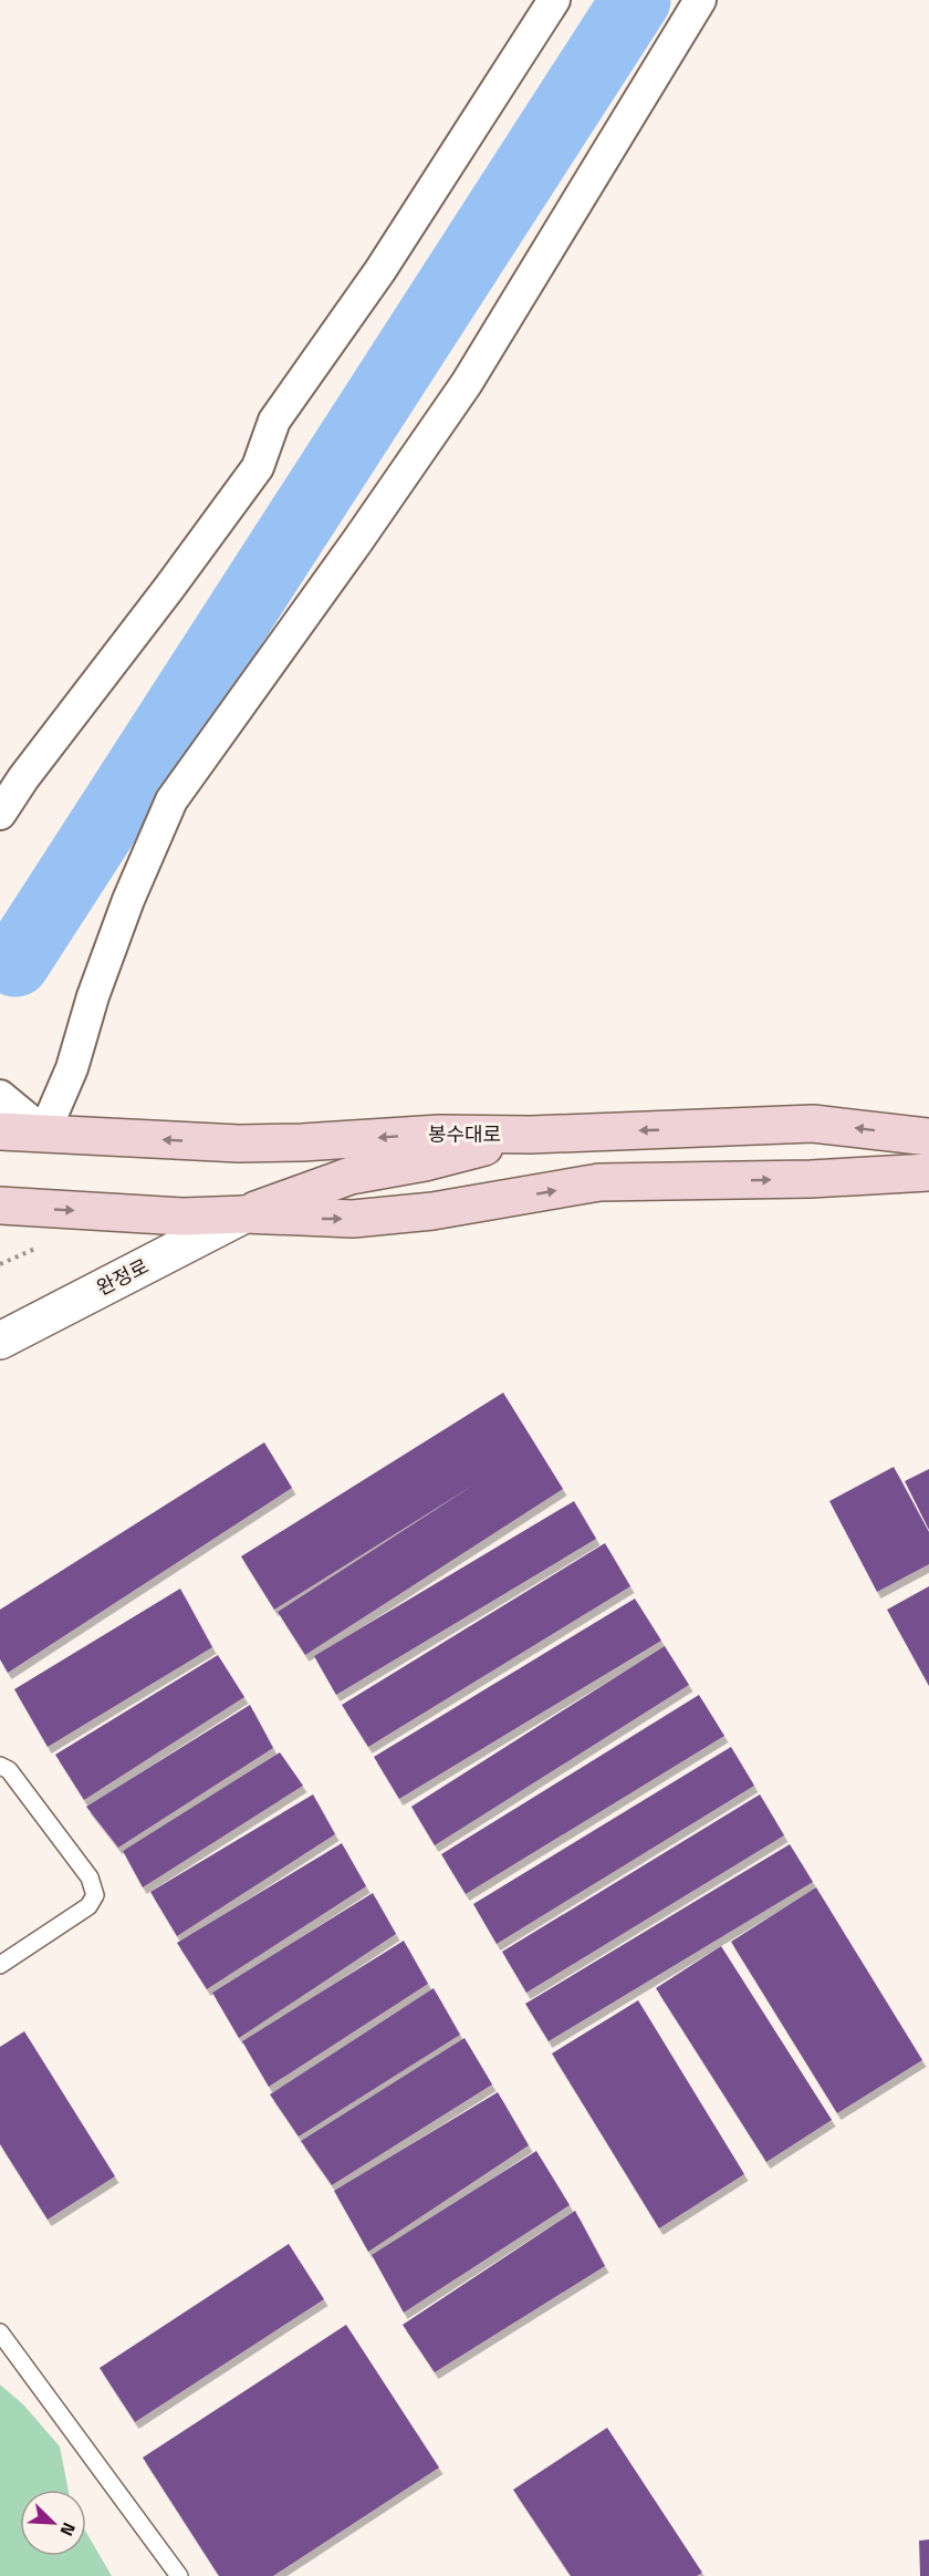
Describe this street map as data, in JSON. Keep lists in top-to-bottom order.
{
  "streets": {
    "main road": ["봉수대로"],
    "street": ["완정로"]
  },
  "north": "bottom right"
}
